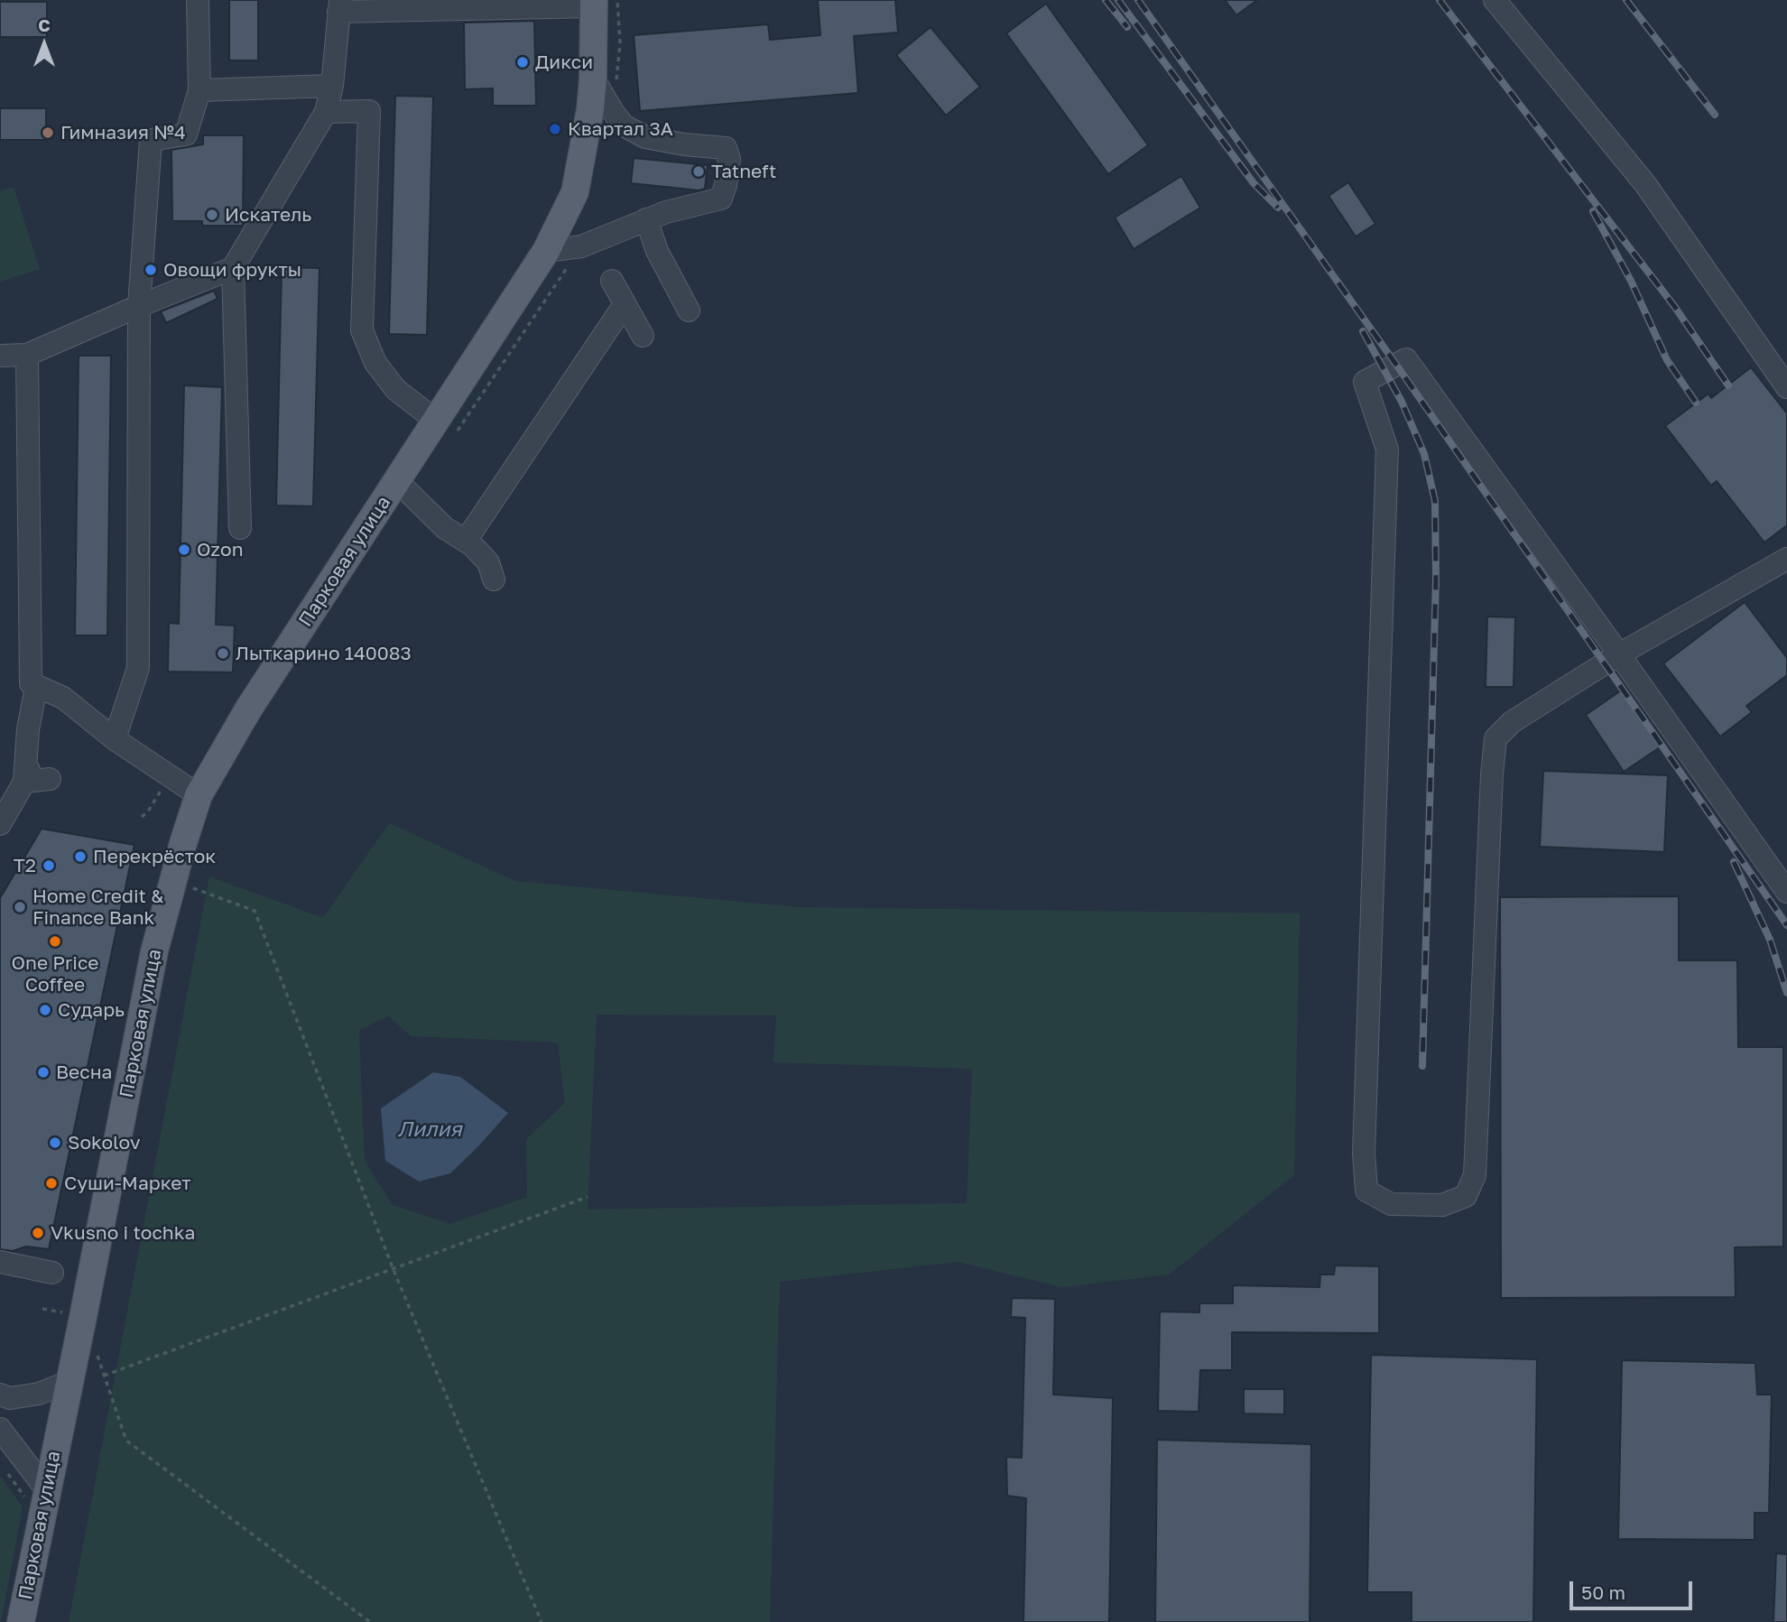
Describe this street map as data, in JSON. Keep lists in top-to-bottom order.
{
  "streets": {
    "main road": ["Парковая улица"]
  },
  "water": ["Лилия"],
  "places": [
    "Дикси",
    "Квартал 3А",
    "Гимназия №4",
    "Tatneft",
    "Искатель",
    "Овощи фрукты",
    "Ozon",
    "Лыткарино 140083",
    "Перекрёсток",
    "T2",
    "Home Credit & Finance Bank",
    "One Price Coffee",
    "Сударь",
    "Весна",
    "Sokolov",
    "Суши-Маркет",
    "Vkusno i tochka"
  ],
  "scale_bar": "50 m",
  "north": "top"
}
